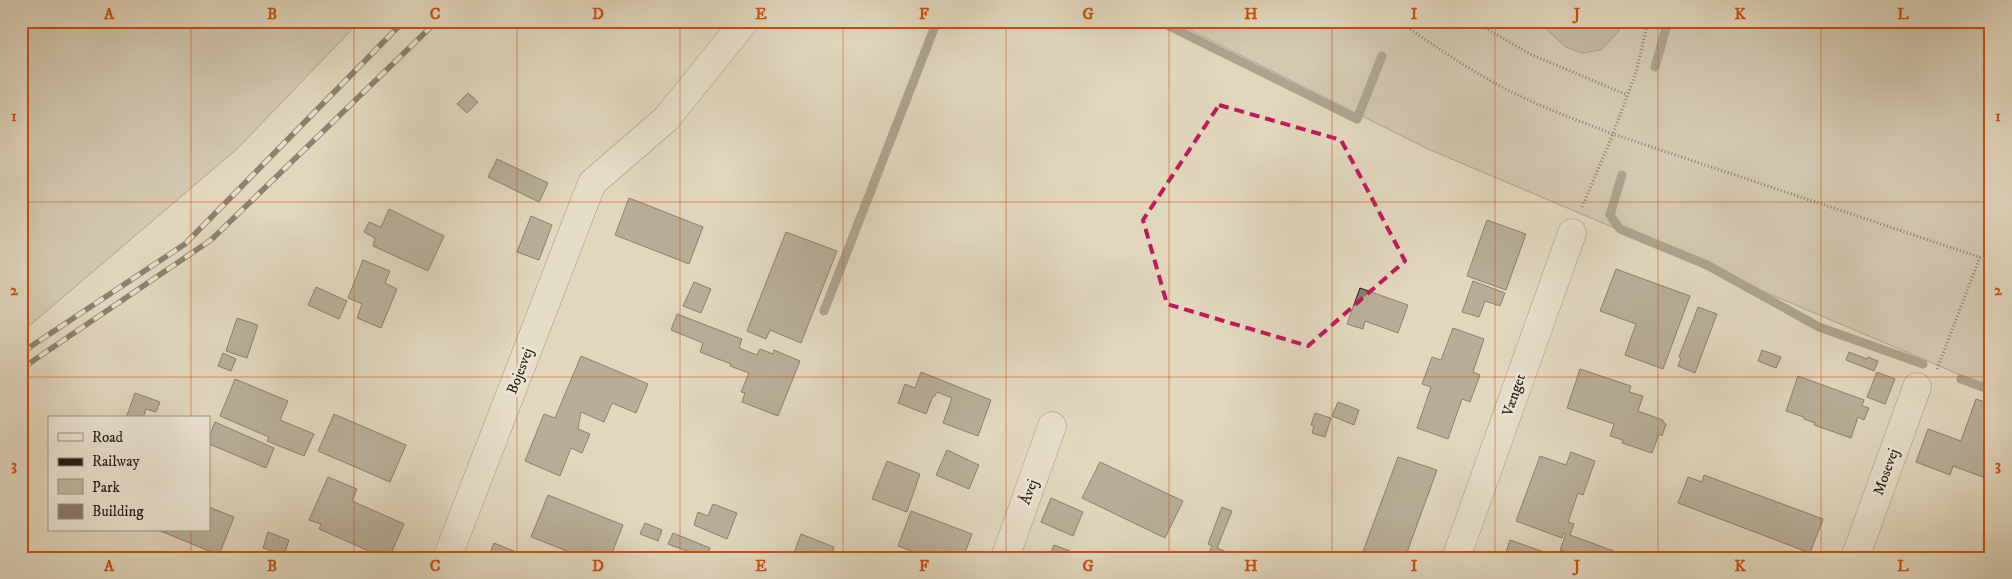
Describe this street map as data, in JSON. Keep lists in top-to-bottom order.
{
  "streets": {
    "street": [
      "Bojesvej",
      "Vænget",
      "Mosevej",
      "Åvej"
    ]
  },
  "legend": [
    "Road",
    "Railway",
    "Park",
    "Building"
  ],
  "grid": {
    "columns": [
      "A",
      "B",
      "C",
      "D",
      "E",
      "F",
      "G",
      "H",
      "I",
      "J",
      "K",
      "L"
    ],
    "rows": ["1", "2", "3"]
  }
}
